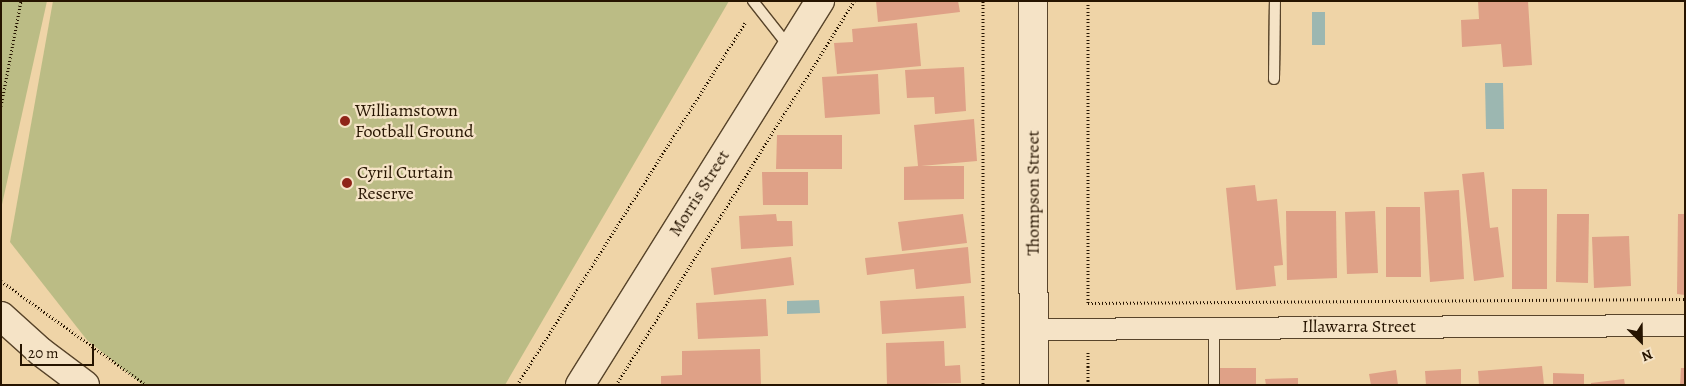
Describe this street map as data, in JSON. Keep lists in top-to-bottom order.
{
  "streets": {
    "street": ["Morris Street", "Thompson Street", "Illawarra Street"]
  },
  "crossings": [
    ["Thompson Street", "Illawarra Street"]
  ],
  "places": ["Williamstown Football Ground", "Cyril Curtain Reserve"],
  "scale_bar": "20 m",
  "north": "bottom right"
}
